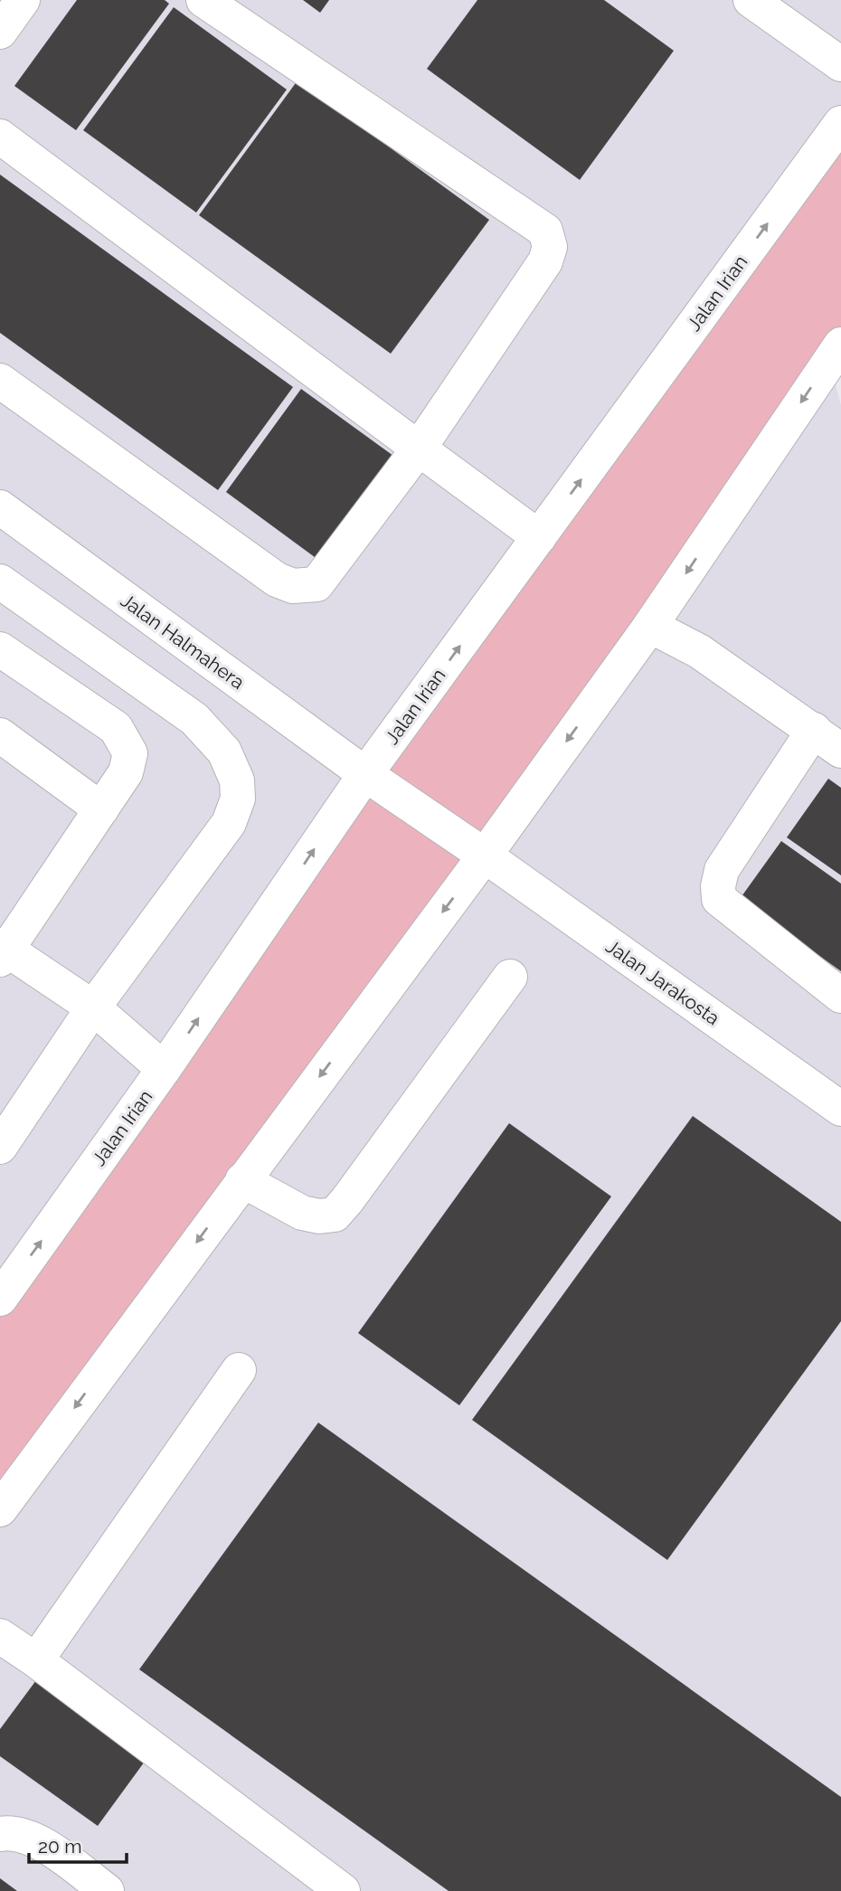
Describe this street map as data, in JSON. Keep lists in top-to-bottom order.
{
  "streets": {
    "street": ["Jalan Irian", "Jalan Halmahera", "Jalan Jarakosta"]
  },
  "crossings": [
    ["Jalan Irian", "Jalan Halmahera"],
    ["Jalan Halmahera", "Jalan Jarakosta"]
  ],
  "scale_bar": "20 m"
}
